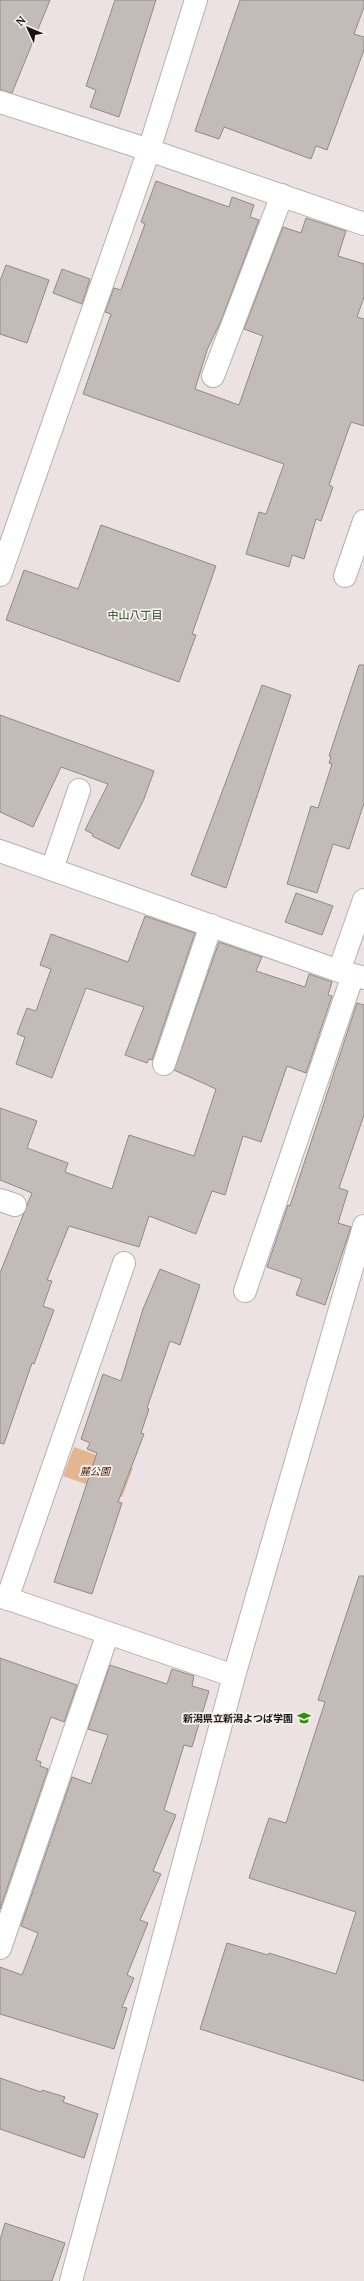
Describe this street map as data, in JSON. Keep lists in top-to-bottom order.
{
  "districts": ["中山八丁目"],
  "parks": ["麓公園"],
  "places": {
    "school or university": ["新潟県立新潟よつば学園"]
  },
  "north": "top left"
}
